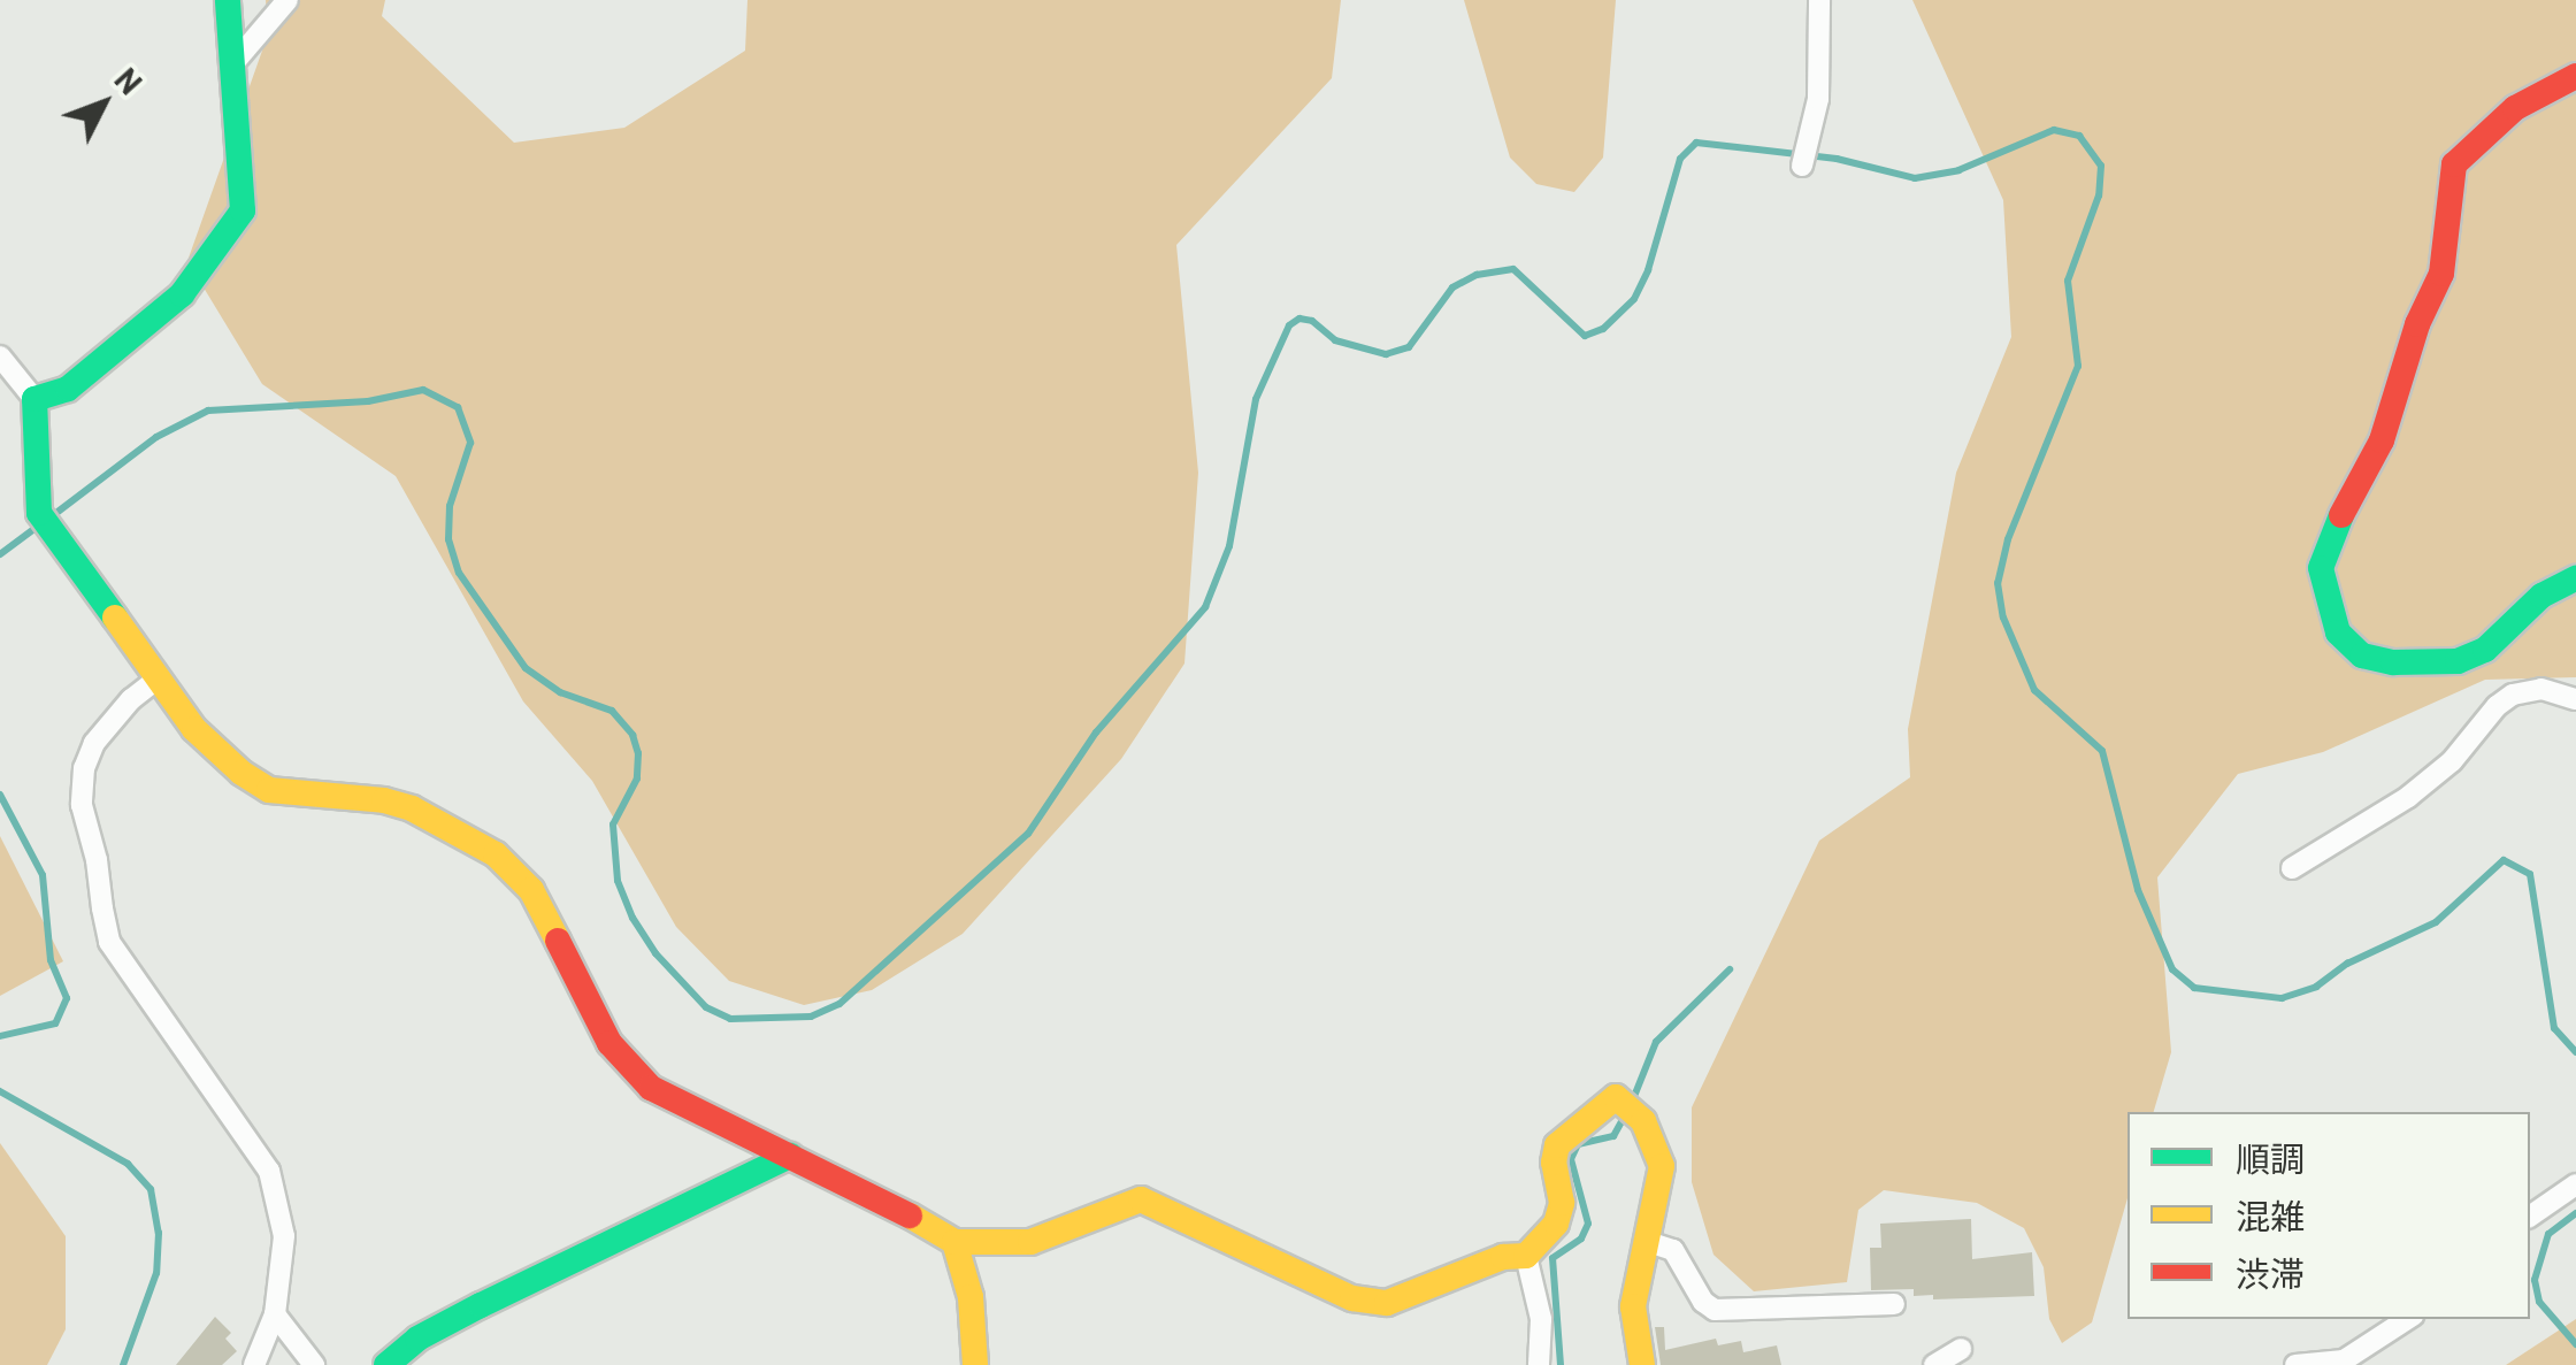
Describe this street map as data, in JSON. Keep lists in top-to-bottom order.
{
  "legend": ["順調", "混雑", "渋滞"],
  "north": "top right"
}
